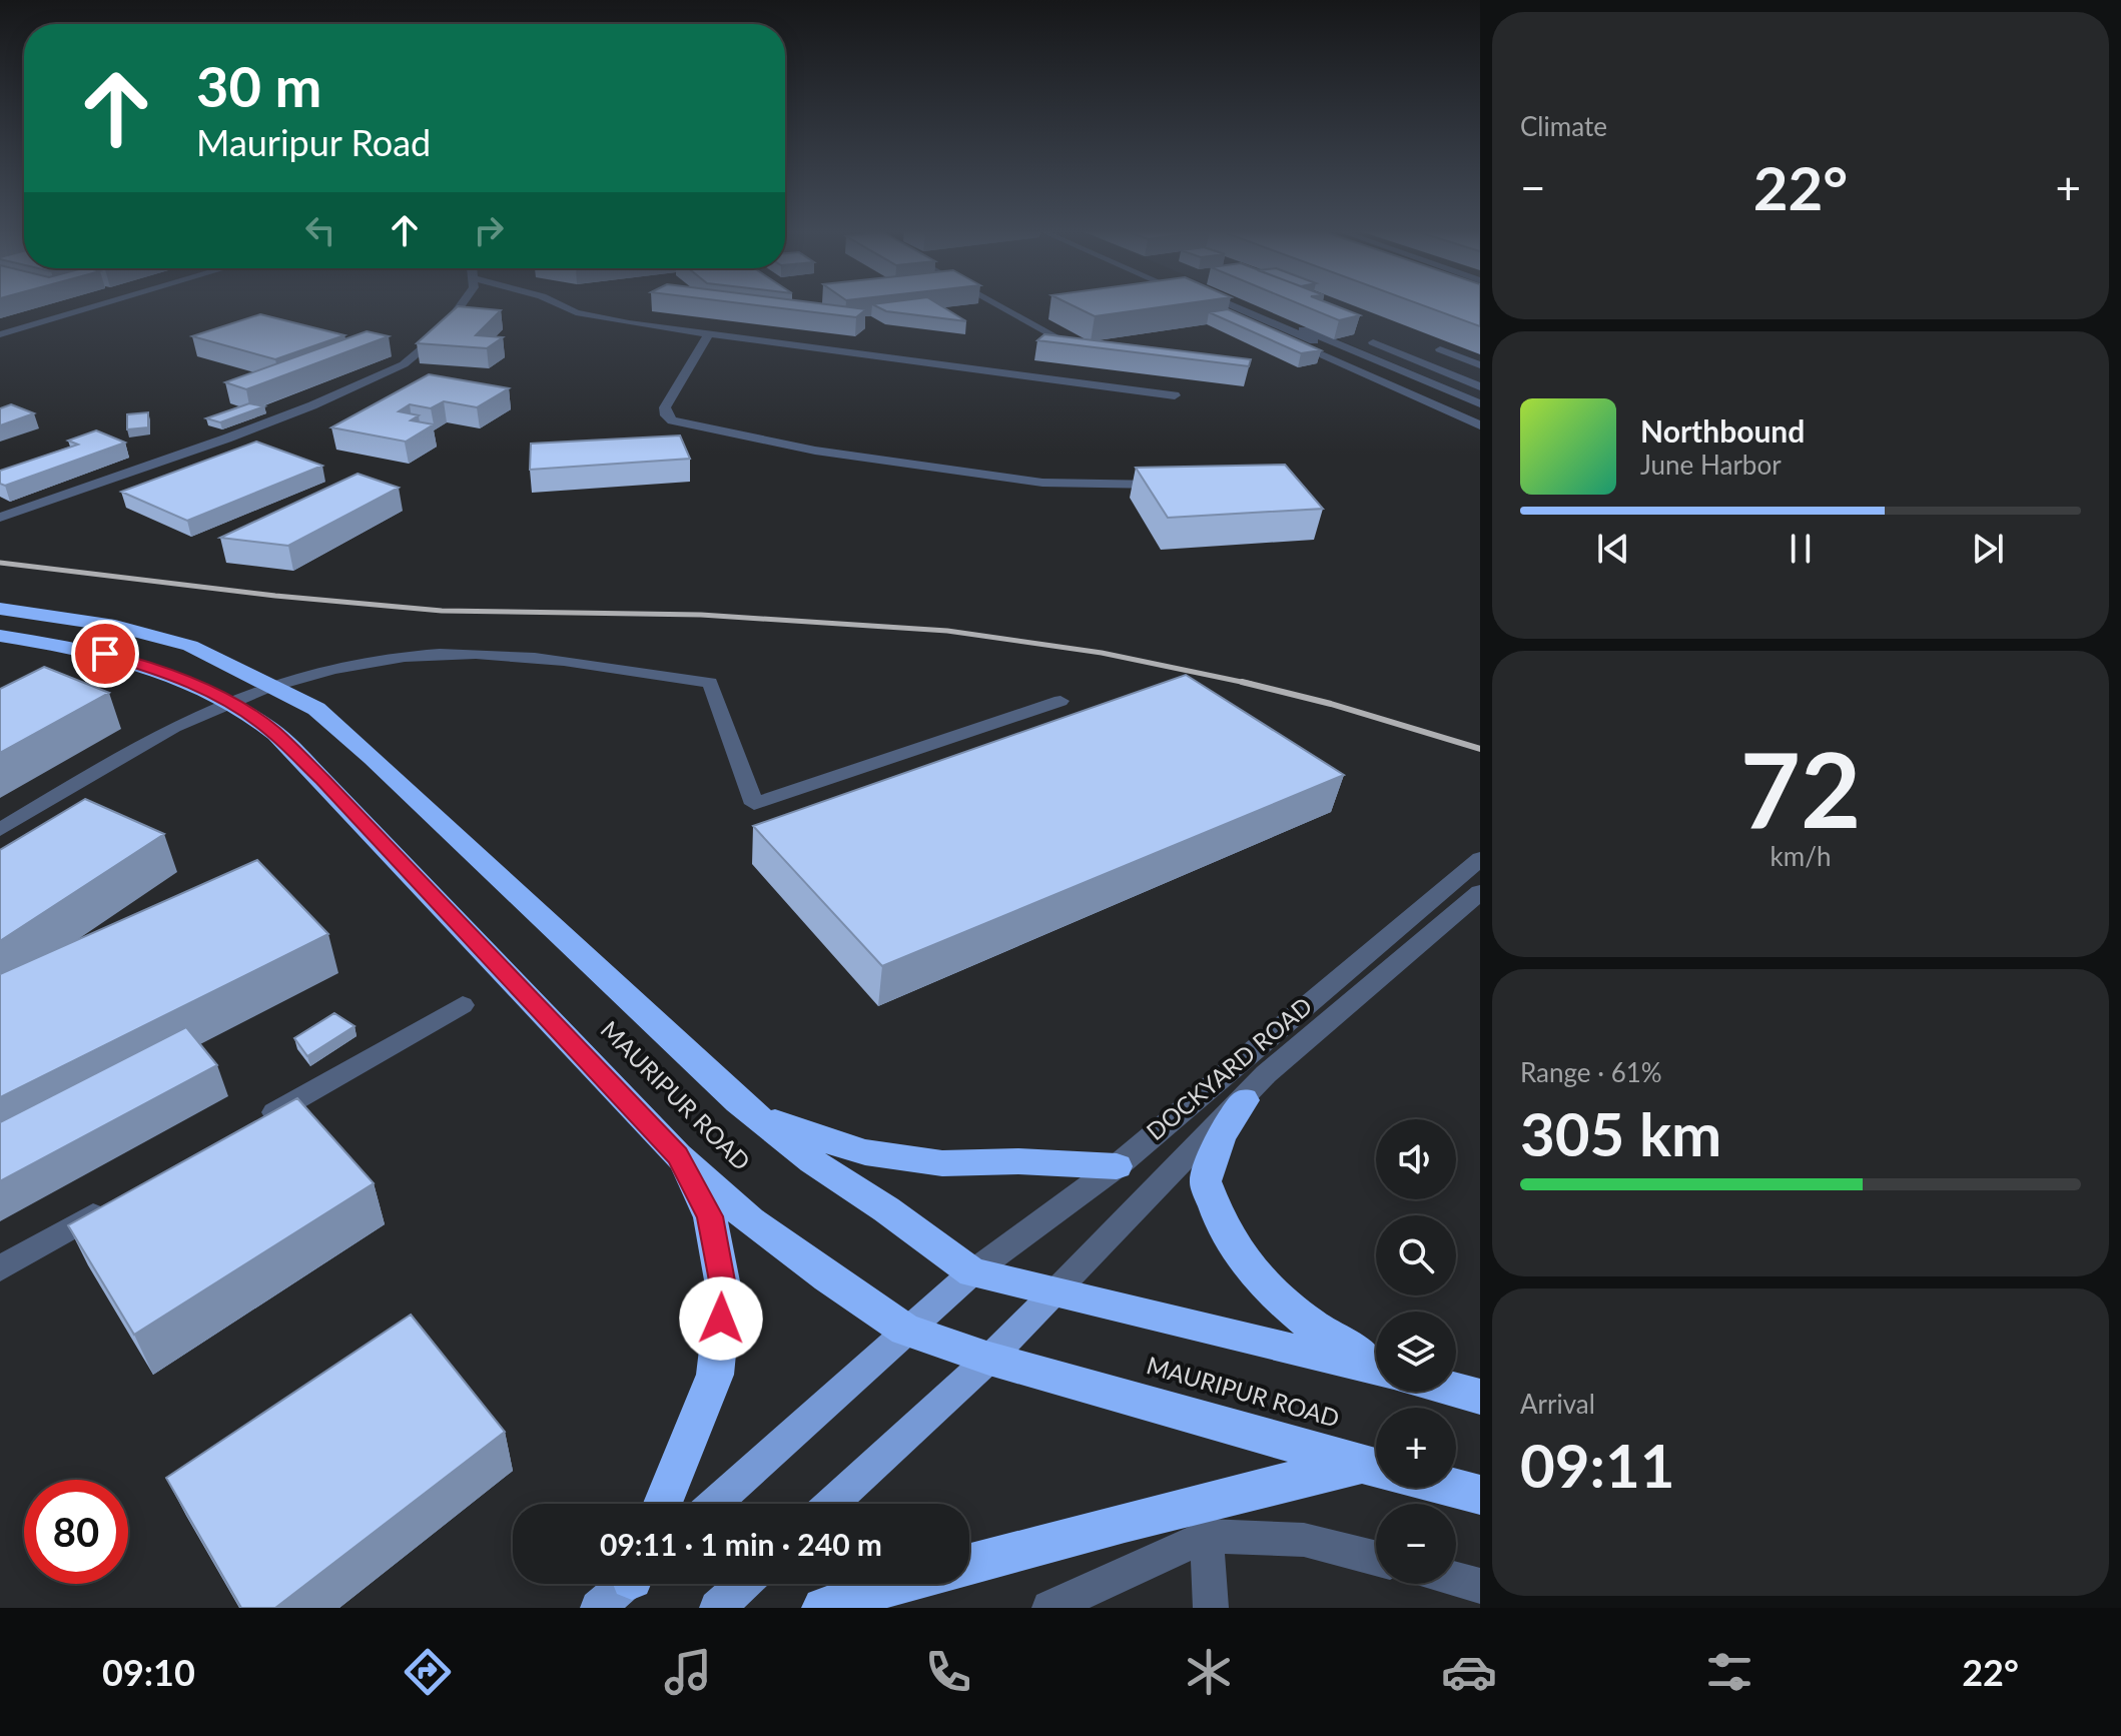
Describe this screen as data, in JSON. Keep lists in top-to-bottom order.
{
  "streets": {
    "highway": ["MAURIPUR ROAD"],
    "street": ["DOCKYARD ROAD"]
  },
  "crossings": [
    ["DOCKYARD ROAD", "MAURIPUR ROAD"]
  ],
  "page": {
    "tile": [
      "Climate",
      ["72", "km/h"],
      ["Range · 61%", "305 km"],
      ["Arrival", "09:11"]
    ],
    "turn": ["30 m", "Mauripur Road"],
    "heat": ["−", "22°", "+"],
    "song": ["Northbound", "June Harbor"],
    "map_buttons": ["+", "−"],
    "limit": "80",
    "trip": "09:11 · 1 min · 240 m",
    "tabs": ["09:10", "22°"]
  }
}
